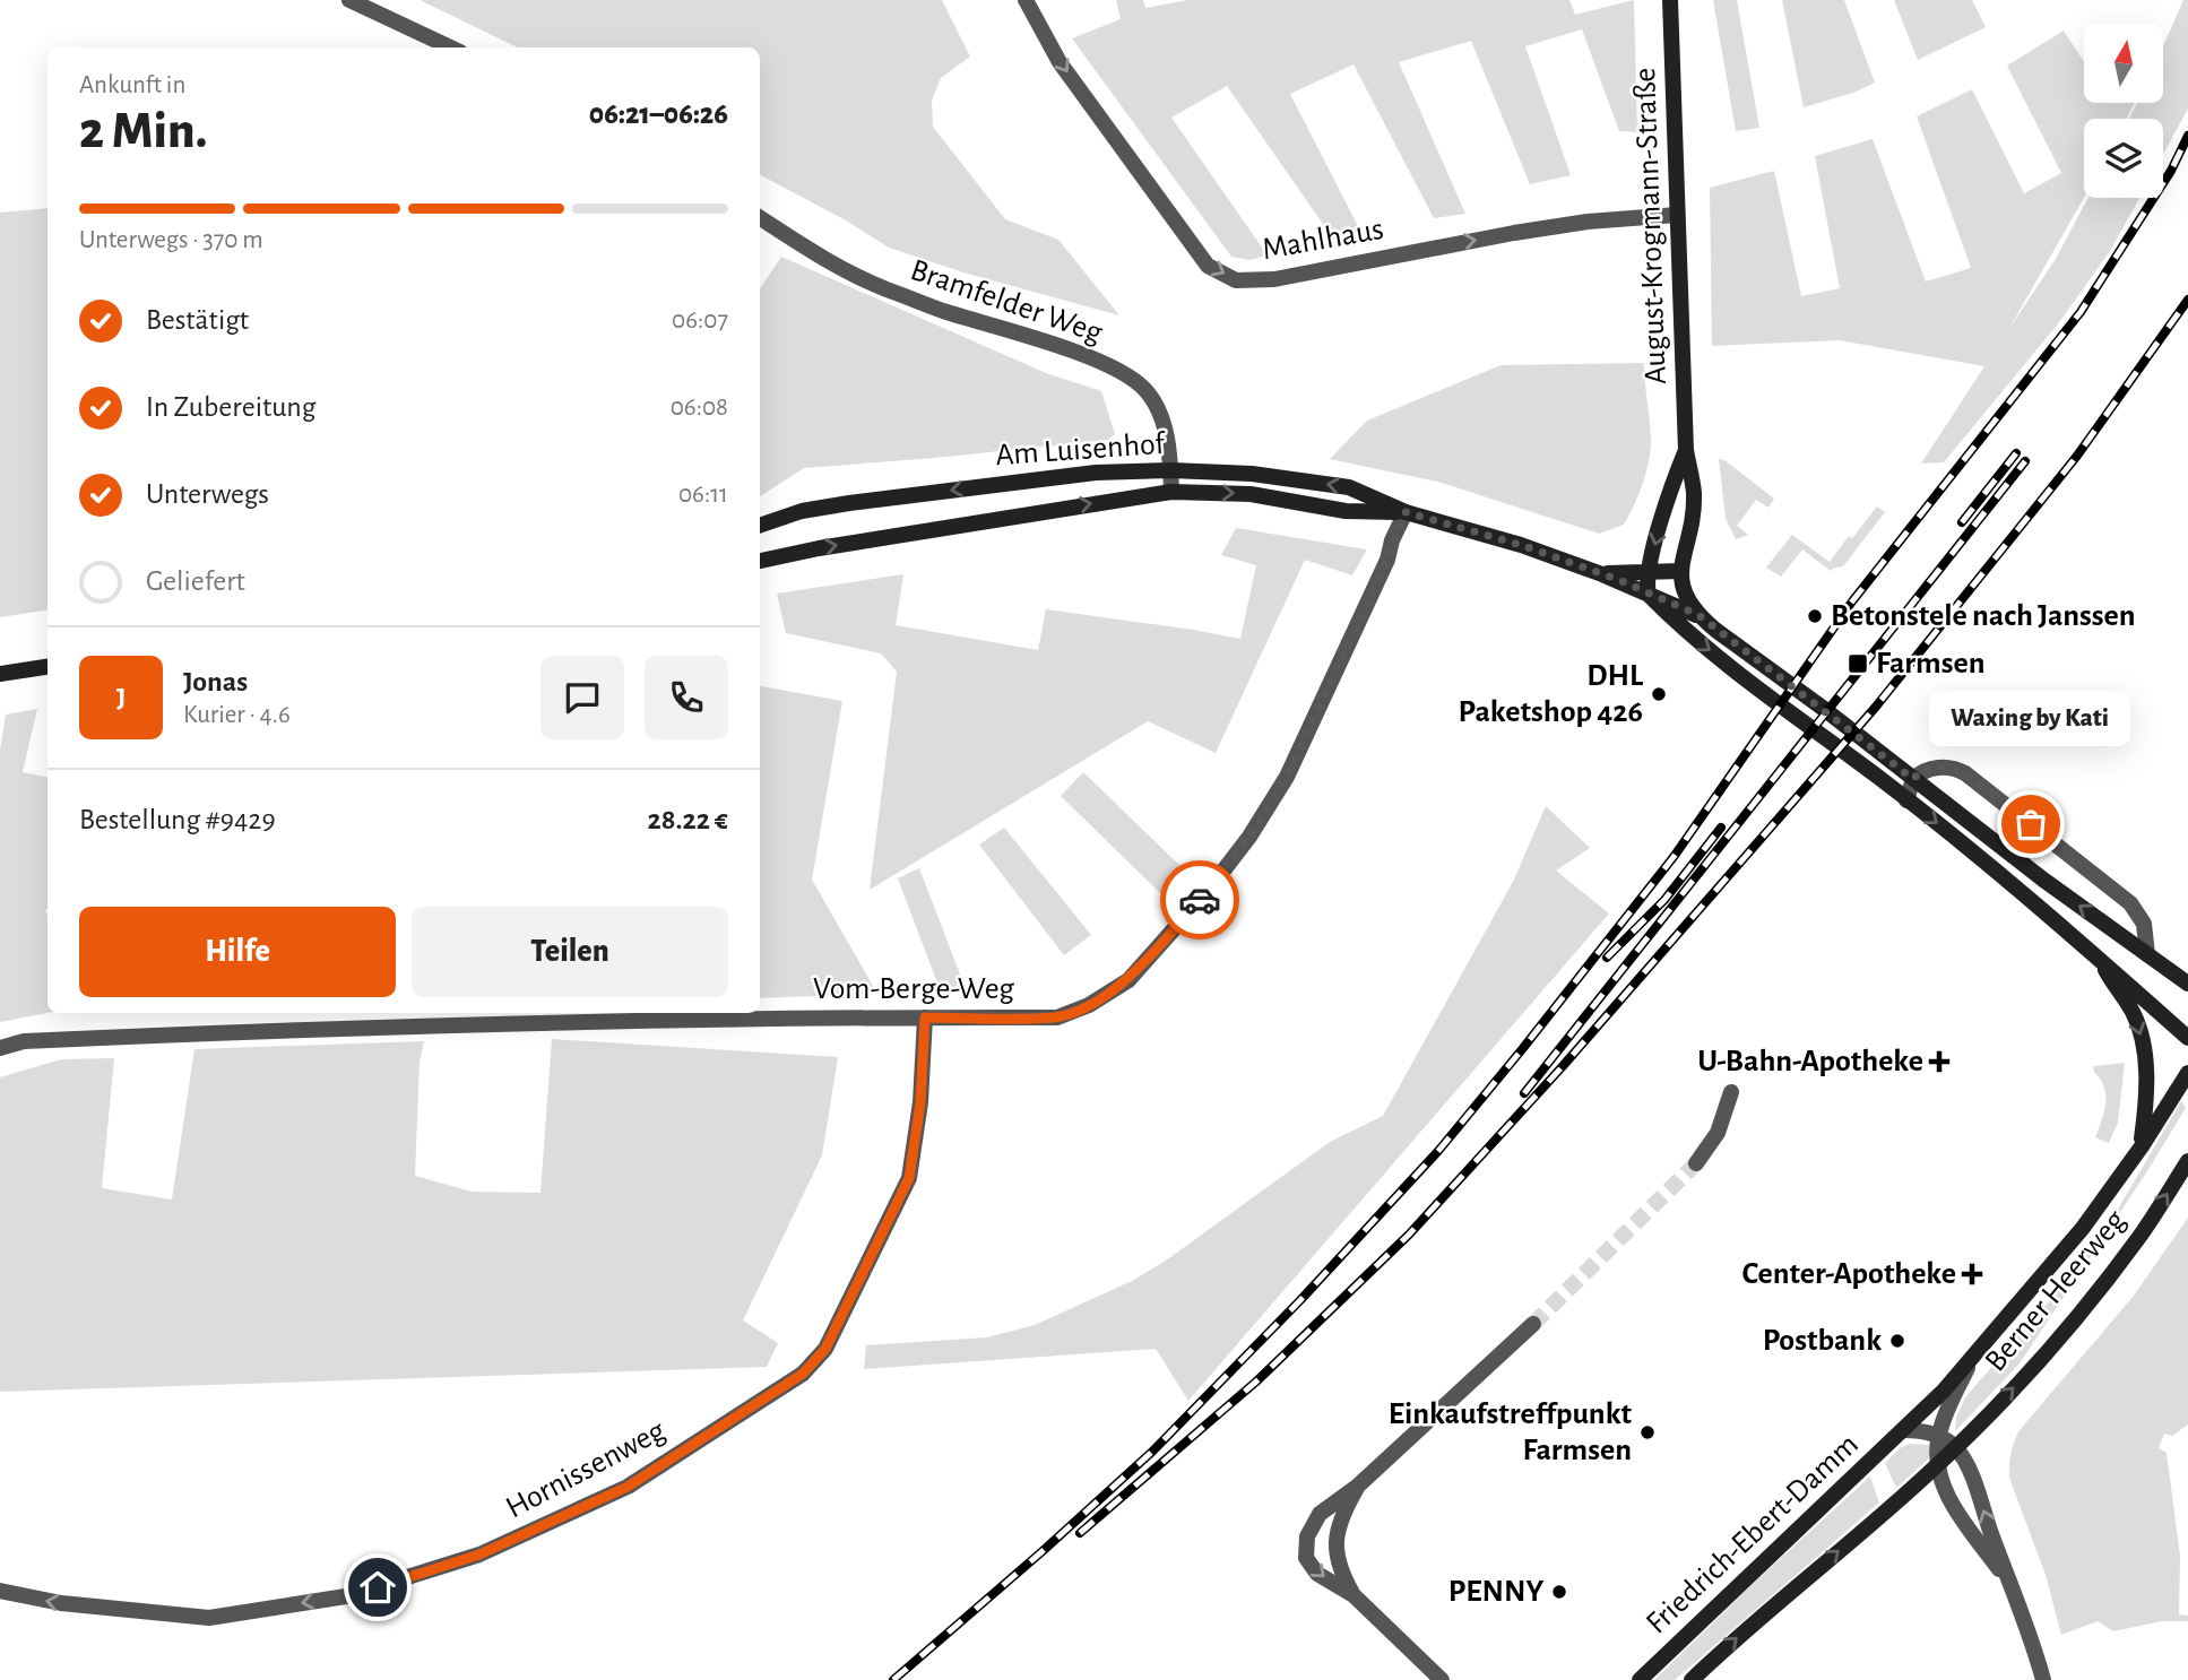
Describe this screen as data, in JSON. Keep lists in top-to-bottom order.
{
  "streets": {
    "main road": [
      "August-Krogmann-Straße",
      "Am Luisenhof",
      "Berner Heerweg",
      "Friedrich-Ebert-Damm"
    ],
    "street": [
      "Mahlhaus",
      "Bramfelder Weg",
      "Vom-Berge-Weg",
      "Hornissenweg"
    ]
  },
  "crossings": [
    ["August-Krogmann-Straße", "Mahlhaus"],
    ["August-Krogmann-Straße", "Am Luisenhof"],
    ["Bramfelder Weg", "Am Luisenhof"],
    ["Am Luisenhof", "Vom-Berge-Weg"],
    ["Vom-Berge-Weg", "Hornissenweg"],
    ["Berner Heerweg", "Friedrich-Ebert-Damm"]
  ],
  "one_way": ["Mahlhaus", "Hornissenweg"],
  "places": {
    "other": [
      "Betonstele nach Janssen",
      "DHL Paketshop 426",
      "Waxing by Kati",
      "Postbank",
      "Einkaufstreffpunkt Farmsen",
      "PENNY"
    ],
    "transit": ["Farmsen"],
    "health": ["U-Bahn-Apotheke", "Center-Apotheke"]
  },
  "north": "top",
  "page": {
    "heading": ["2 Min.", "Ankunft in", "06:21–06:26"],
    "panel": [
      "Jonas",
      "Kurier · 4.6",
      "Bestellung #9429",
      "28.22 €"
    ],
    "bar": "Unterwegs · 370 m",
    "list": [
      ["Bestätigt", "06:07"],
      ["In Zubereitung", "06:08"],
      ["Unterwegs", "06:11"],
      "Geliefert"
    ],
    "round": "J",
    "bubble": "Waxing by Kati",
    "buttons": ["Hilfe", "Teilen"]
  }
}
